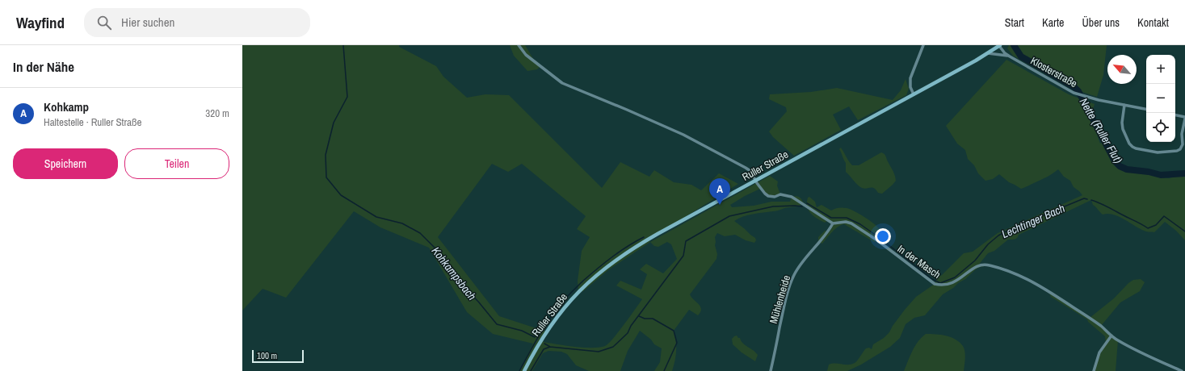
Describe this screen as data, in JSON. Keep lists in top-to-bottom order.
{
  "streets": {
    "main road": ["Ruller Straße"],
    "street": ["Klosterstraße", "In der Masch", "Mühlenheide"]
  },
  "crossings": [
    ["Klosterstraße", "Ruller Straße"],
    ["In der Masch", "Mühlenheide"]
  ],
  "water": ["Nette (Ruller Flut)", "Lechtinger Bach", "Kohkampsbach"],
  "scale_bar": "100 m",
  "north": "top left",
  "page": {
    "header": "Wayfind",
    "search": "Hier suchen",
    "nav": [
      "Start",
      "Karte",
      "Über uns",
      "Kontakt"
    ],
    "heading": "In der Nähe",
    "map_buttons": ["+", "−"],
    "list": [
      {
        "mark": "A",
        "name": "Kohkamp",
        "note": "Haltestelle · Ruller Straße",
        "value": "320 m"
      }
    ],
    "buttons": ["Speichern", "Teilen"],
    "pins": "A",
    "scale": "100 m"
  }
}
